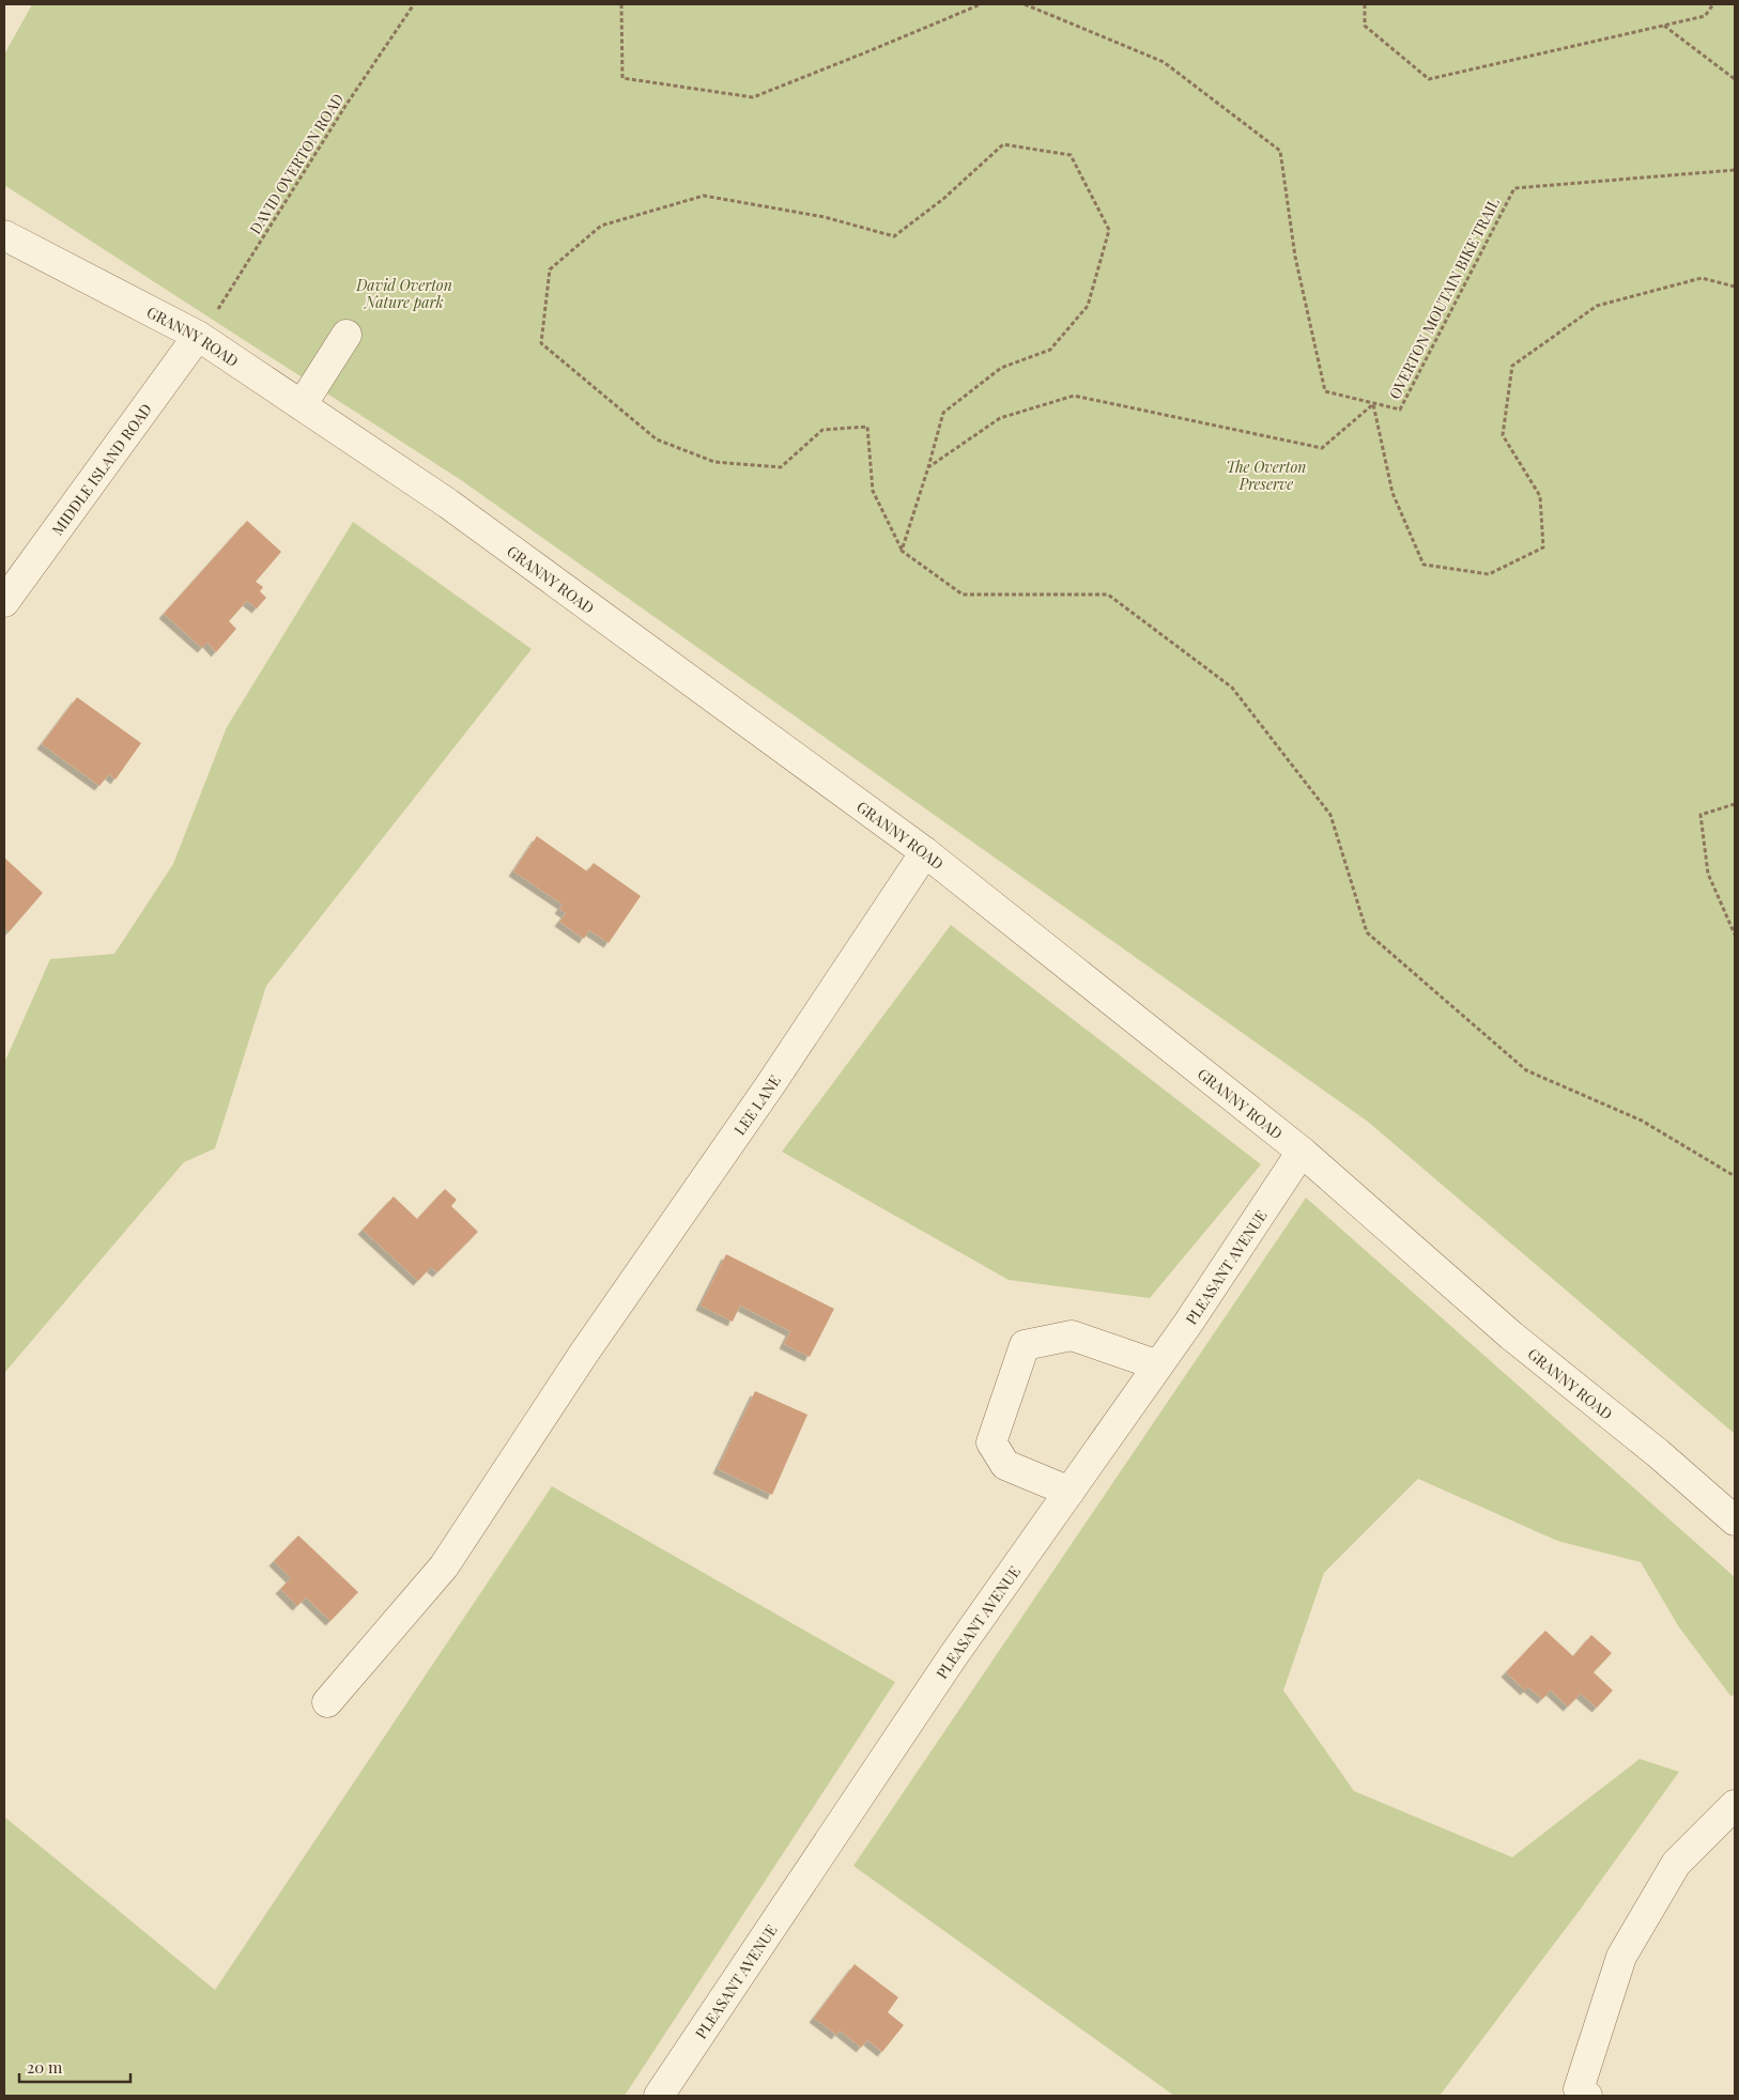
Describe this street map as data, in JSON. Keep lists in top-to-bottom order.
{
  "streets": {
    "street": [
      "GRANNY ROAD",
      "MIDDLE ISLAND ROAD",
      "LEE LANE",
      "PLEASANT AVENUE"
    ],
    "path": ["DAVID OVERTON ROAD", "OVERTON MOUTAIN BIKE TRAIL"]
  },
  "crossings": [
    ["DAVID OVERTON ROAD", "GRANNY ROAD"],
    ["DAVID OVERTON ROAD", "MIDDLE ISLAND ROAD"],
    ["GRANNY ROAD", "MIDDLE ISLAND ROAD"],
    ["GRANNY ROAD", "LEE LANE"],
    ["GRANNY ROAD", "PLEASANT AVENUE"]
  ],
  "parks": ["David Overton Nature park", "The Overton Preserve"],
  "scale_bar": "20 m"
}
